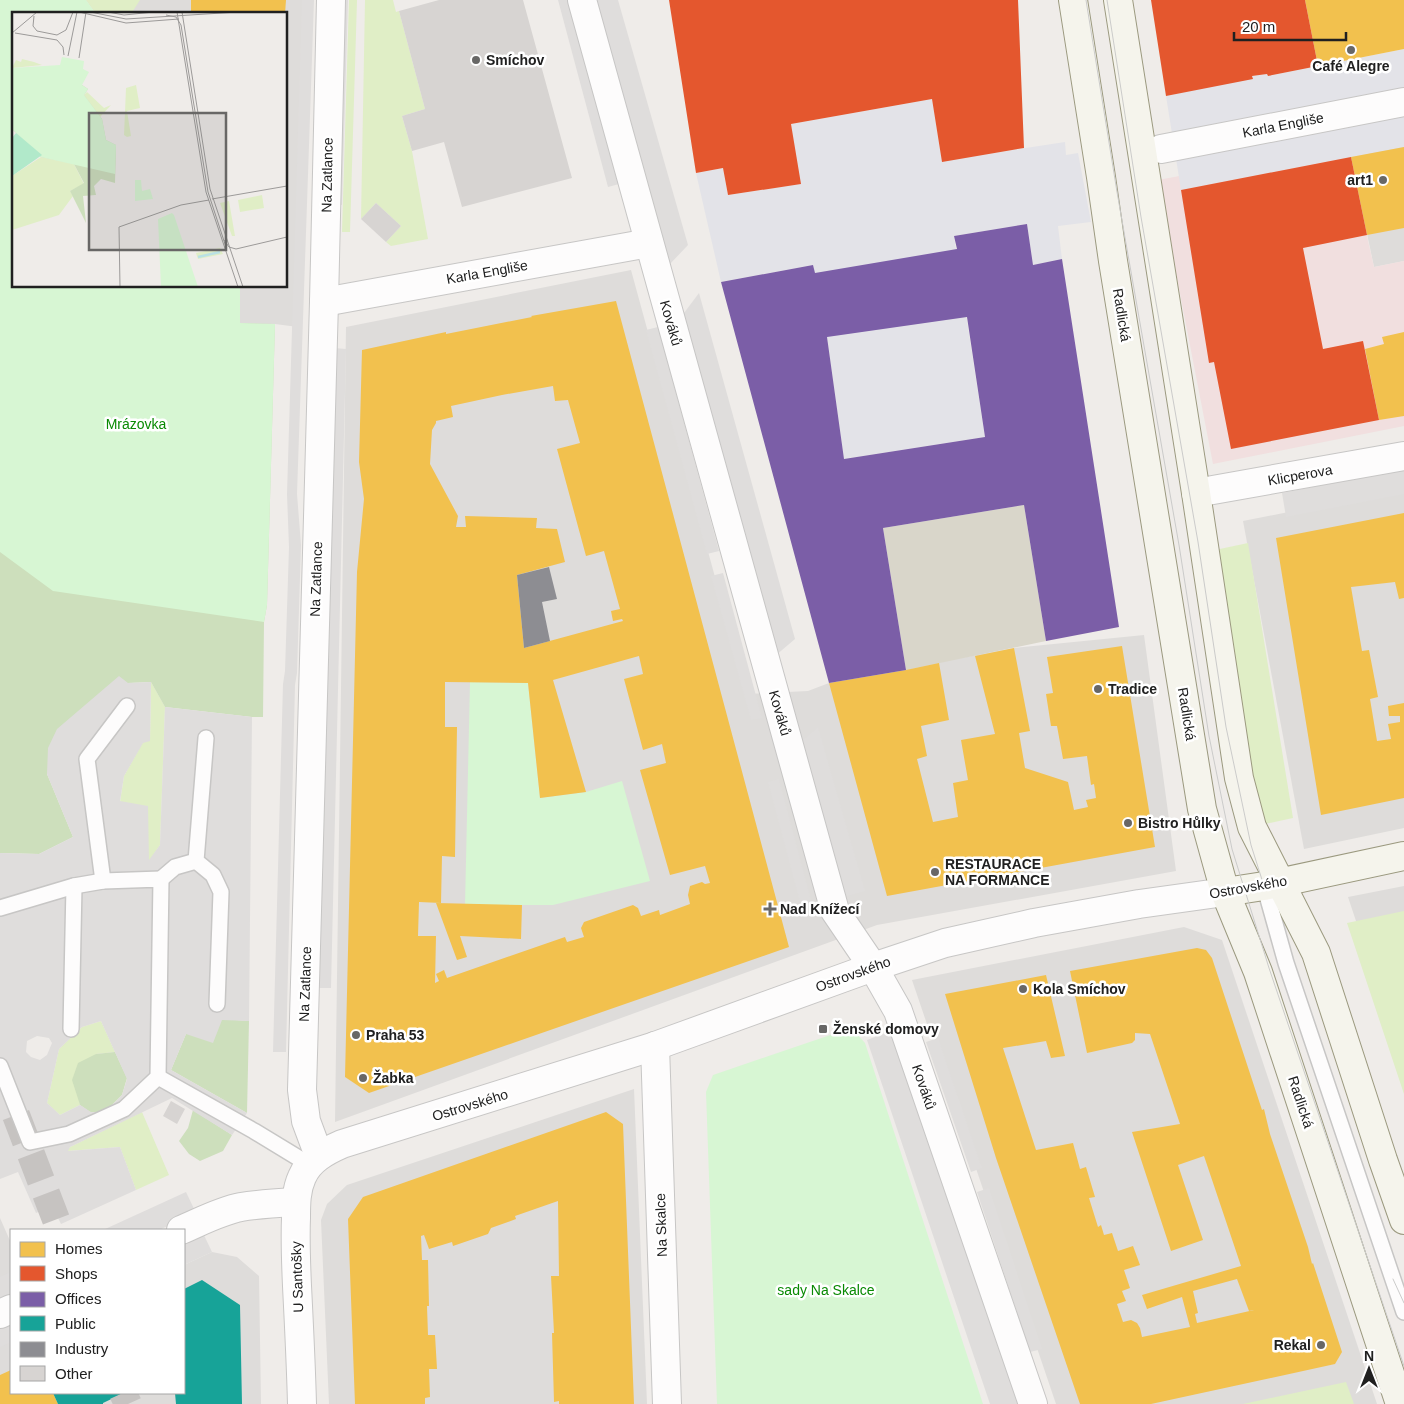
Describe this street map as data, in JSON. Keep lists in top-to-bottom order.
{
  "streets": {
    "main road": ["Radlická", "Ostrovského"],
    "street": [
      "Karla Engliše",
      "Na Zatlance",
      "Kováků",
      "Klicperova",
      "Na Skalce",
      "U Santošky"
    ]
  },
  "crossings": [
    ["Karla Engliše", "Na Zatlance"],
    ["Karla Engliše", "Kováků"],
    ["Na Zatlance", "Ostrovského"],
    ["Na Zatlance", "U Santošky"],
    ["Radlická", "Ostrovského"],
    ["Kováků", "Ostrovského"],
    ["Ostrovského", "Na Skalce"],
    ["Ostrovského", "U Santošky"]
  ],
  "parks": ["Mrázovka", "sady Na Skalce"],
  "places": {
    "other": [
      "Café Alegre",
      "Smíchov",
      "art1",
      "Tradice",
      "Bistro Hůlky",
      "RESTAURACE NA FORMANCE",
      "Kola Smíchov",
      "Praha 53",
      "Žabka",
      "Rekal"
    ],
    "health": ["Nad Knížecí"],
    "transit": ["Ženské domovy"]
  },
  "legend": [
    "Homes",
    "Shops",
    "Offices",
    "Public",
    "Industry",
    "Other"
  ],
  "scale_bar": "20 m",
  "north": "top"
}
